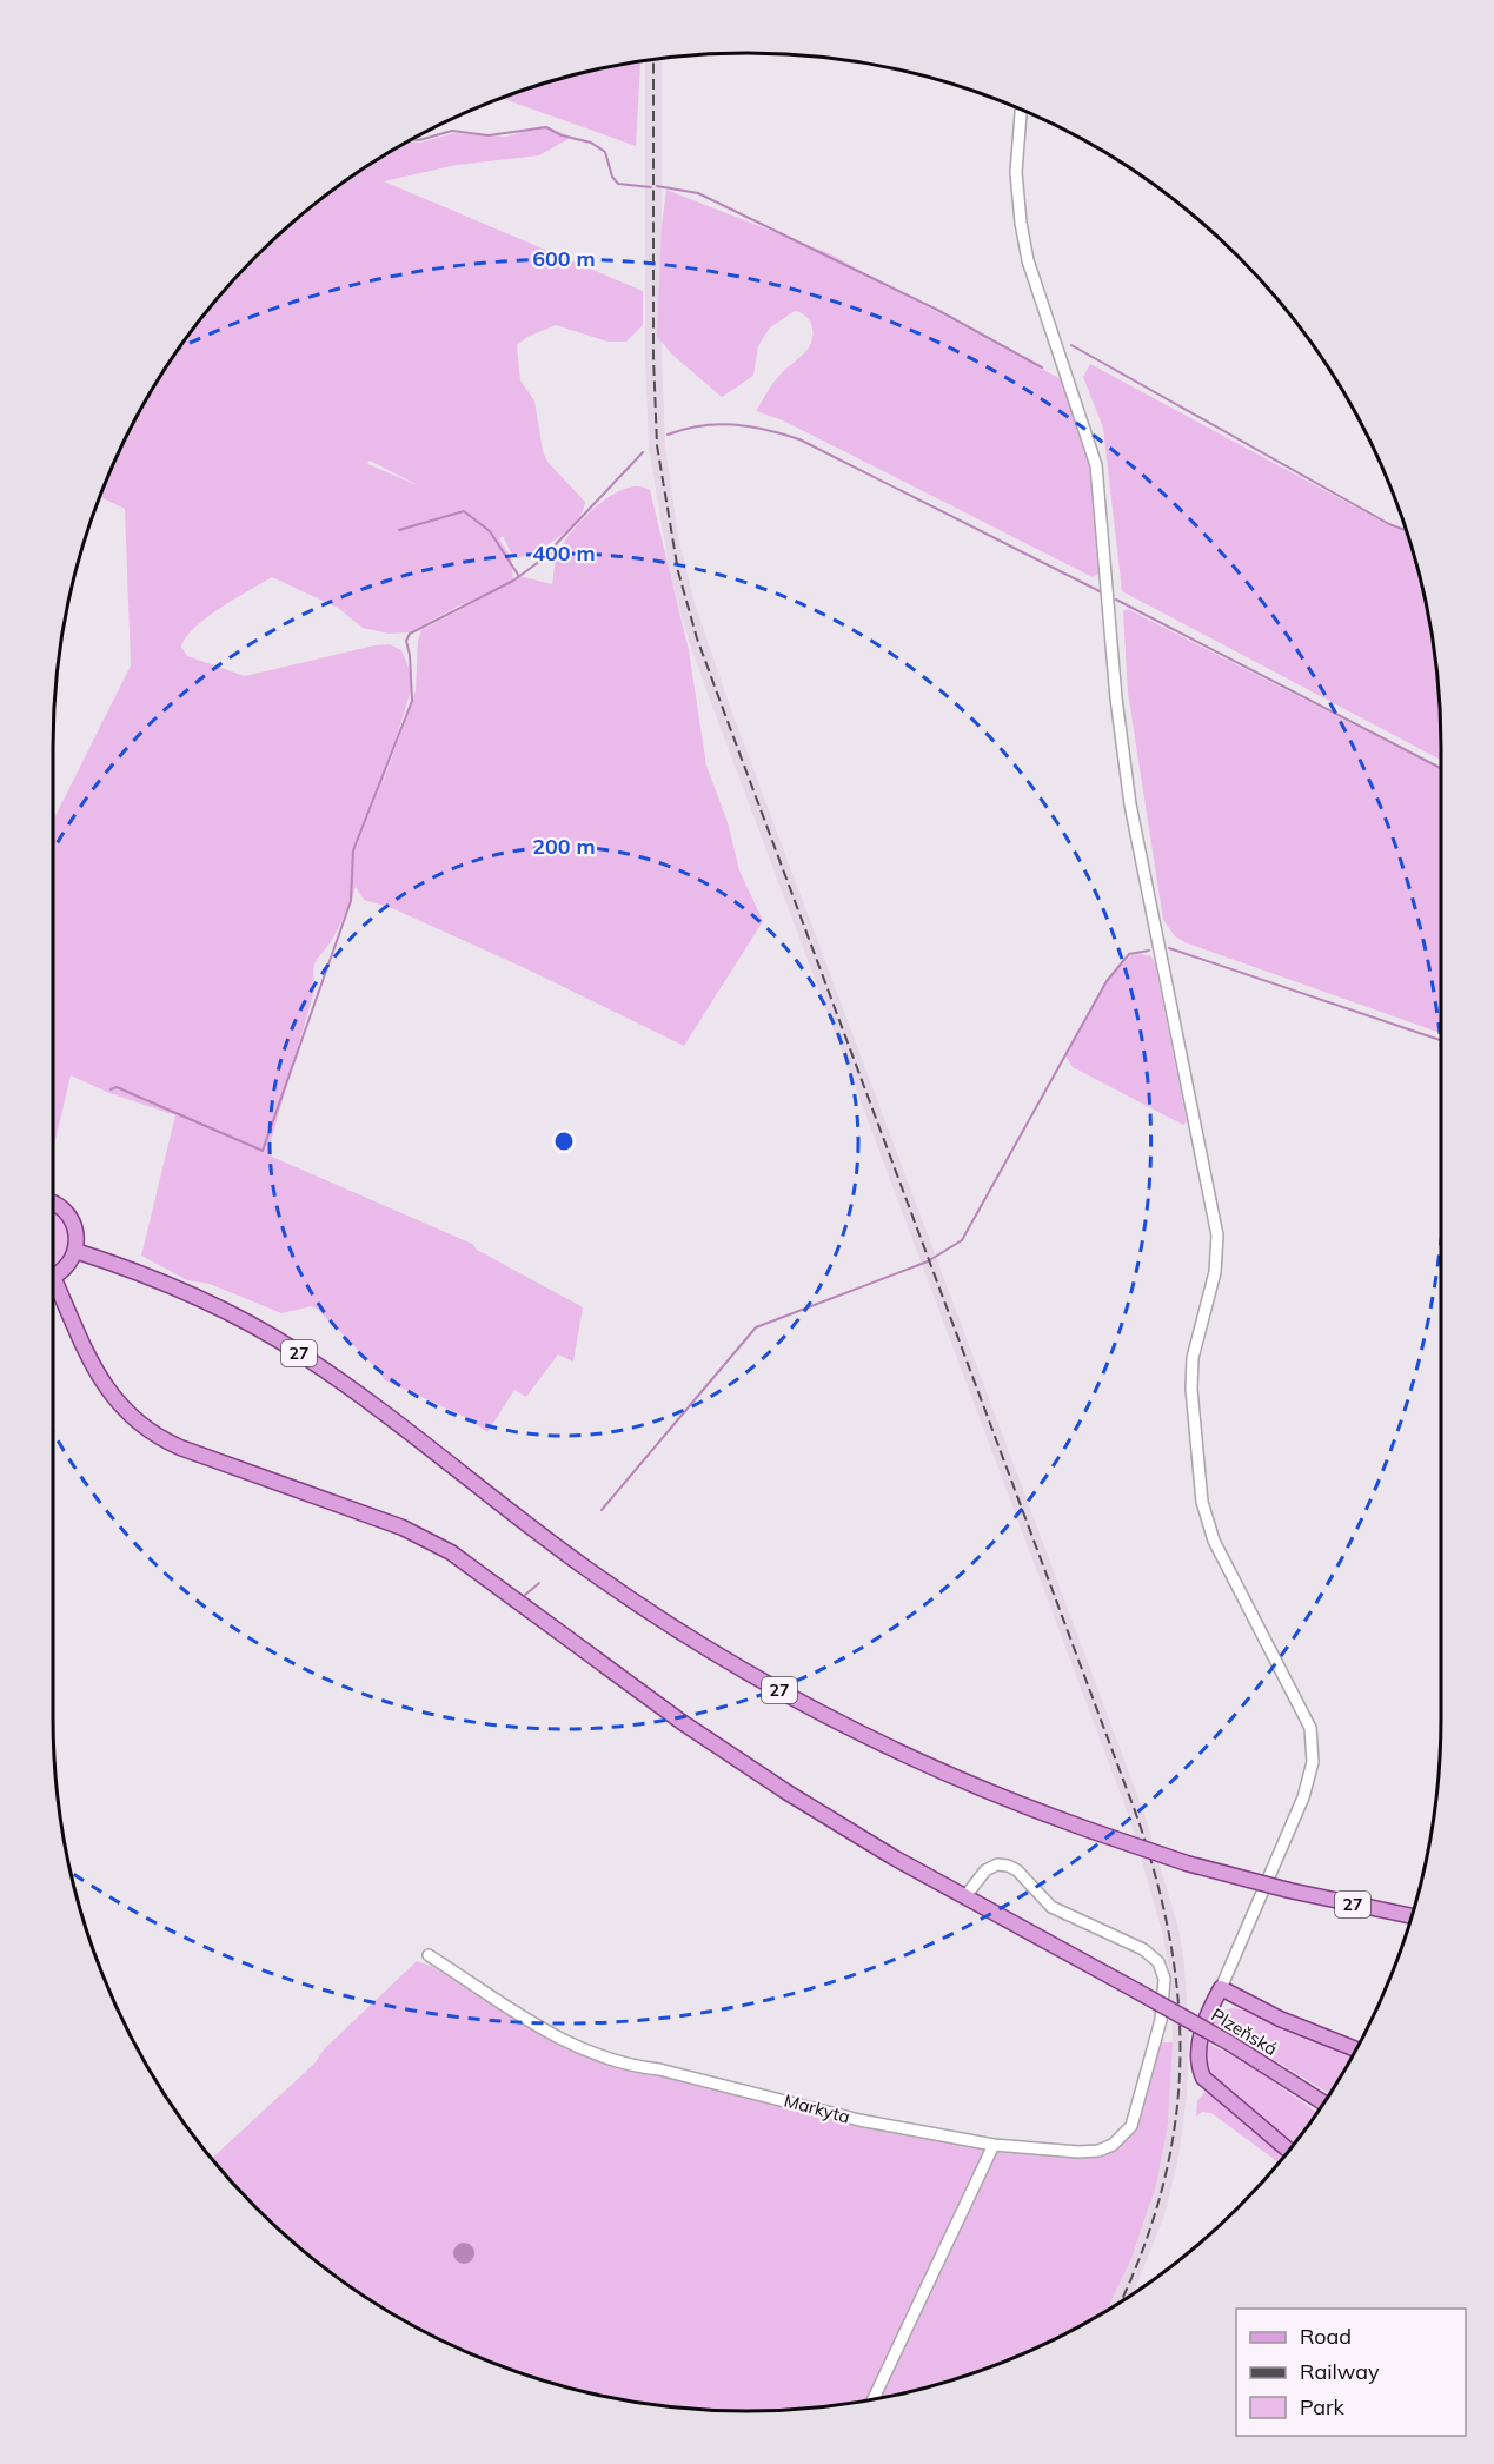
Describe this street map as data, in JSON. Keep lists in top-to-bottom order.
{
  "streets": {
    "main road": ["27", "Plzeňská"],
    "street": ["Markyta"]
  },
  "crossings": [
    ["Plzeňská", "Markyta"]
  ],
  "legend": ["Road", "Railway", "Park"],
  "rings": ["600 m", "400 m", "200 m"]
}
